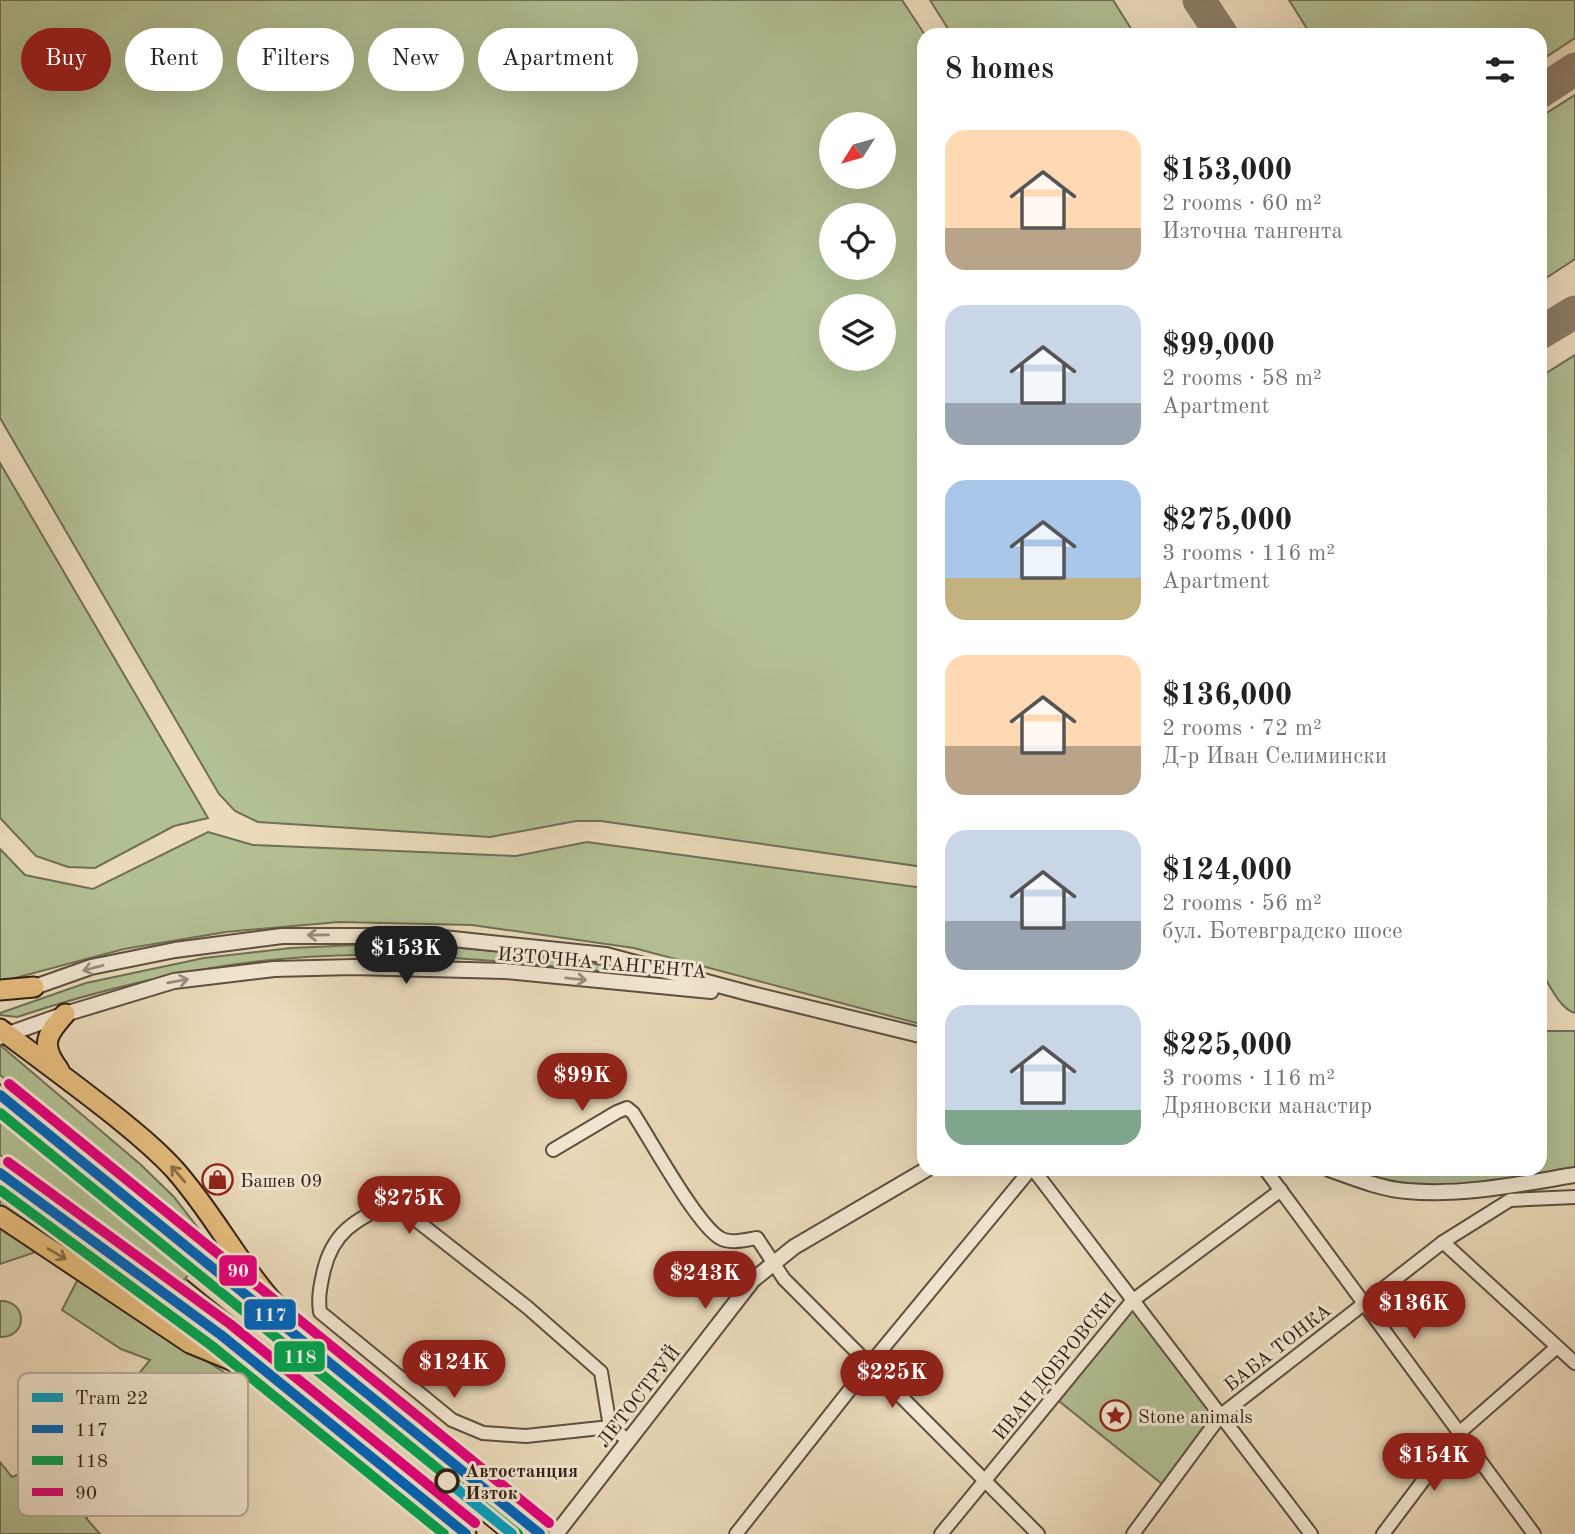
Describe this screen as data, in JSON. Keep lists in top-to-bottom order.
{
  "streets": {
    "street": [
      "ИЗТОЧНА ТАНГЕНТА",
      "БАБА ТОНКА",
      "ИВАН ДОБРОВСКИ",
      "ЛЕТОСТРУЙ"
    ]
  },
  "places": {
    "shop": ["Башев 09"],
    "place": ["Stone animals"],
    "other": ["Автостанция Изток"]
  },
  "lines": [
    "transit line 90",
    "transit line 117",
    "transit line 118",
    "tram line 22"
  ],
  "legend": [
    "Tram 22",
    "117",
    "118",
    "90"
  ],
  "north": "bottom left",
  "page": {
    "chip": [
      "Buy",
      "Rent",
      "Filters",
      "New",
      "Apartment"
    ],
    "heading": "8 homes",
    "list": [
      {
        "name": "$153,000",
        "note": "2 rooms · 60 m² · Източна тангента"
      },
      {
        "name": "$99,000",
        "note": "2 rooms · 58 m² · Apartment"
      },
      {
        "name": "$275,000",
        "note": "3 rooms · 116 m² · Apartment"
      },
      {
        "name": "$136,000",
        "note": "2 rooms · 72 m² · Д-р Иван Селимински"
      },
      {
        "name": "$124,000",
        "note": "2 rooms · 56 m² · бул. Ботевградско шосе"
      },
      {
        "name": "$225,000",
        "note": "3 rooms · 116 m² · Дряновски манастир"
      }
    ],
    "price": [
      "$153K",
      "$99K",
      "$275K",
      "$243K",
      "$136K",
      "$124K",
      "$225K",
      "$154K"
    ]
  }
}
